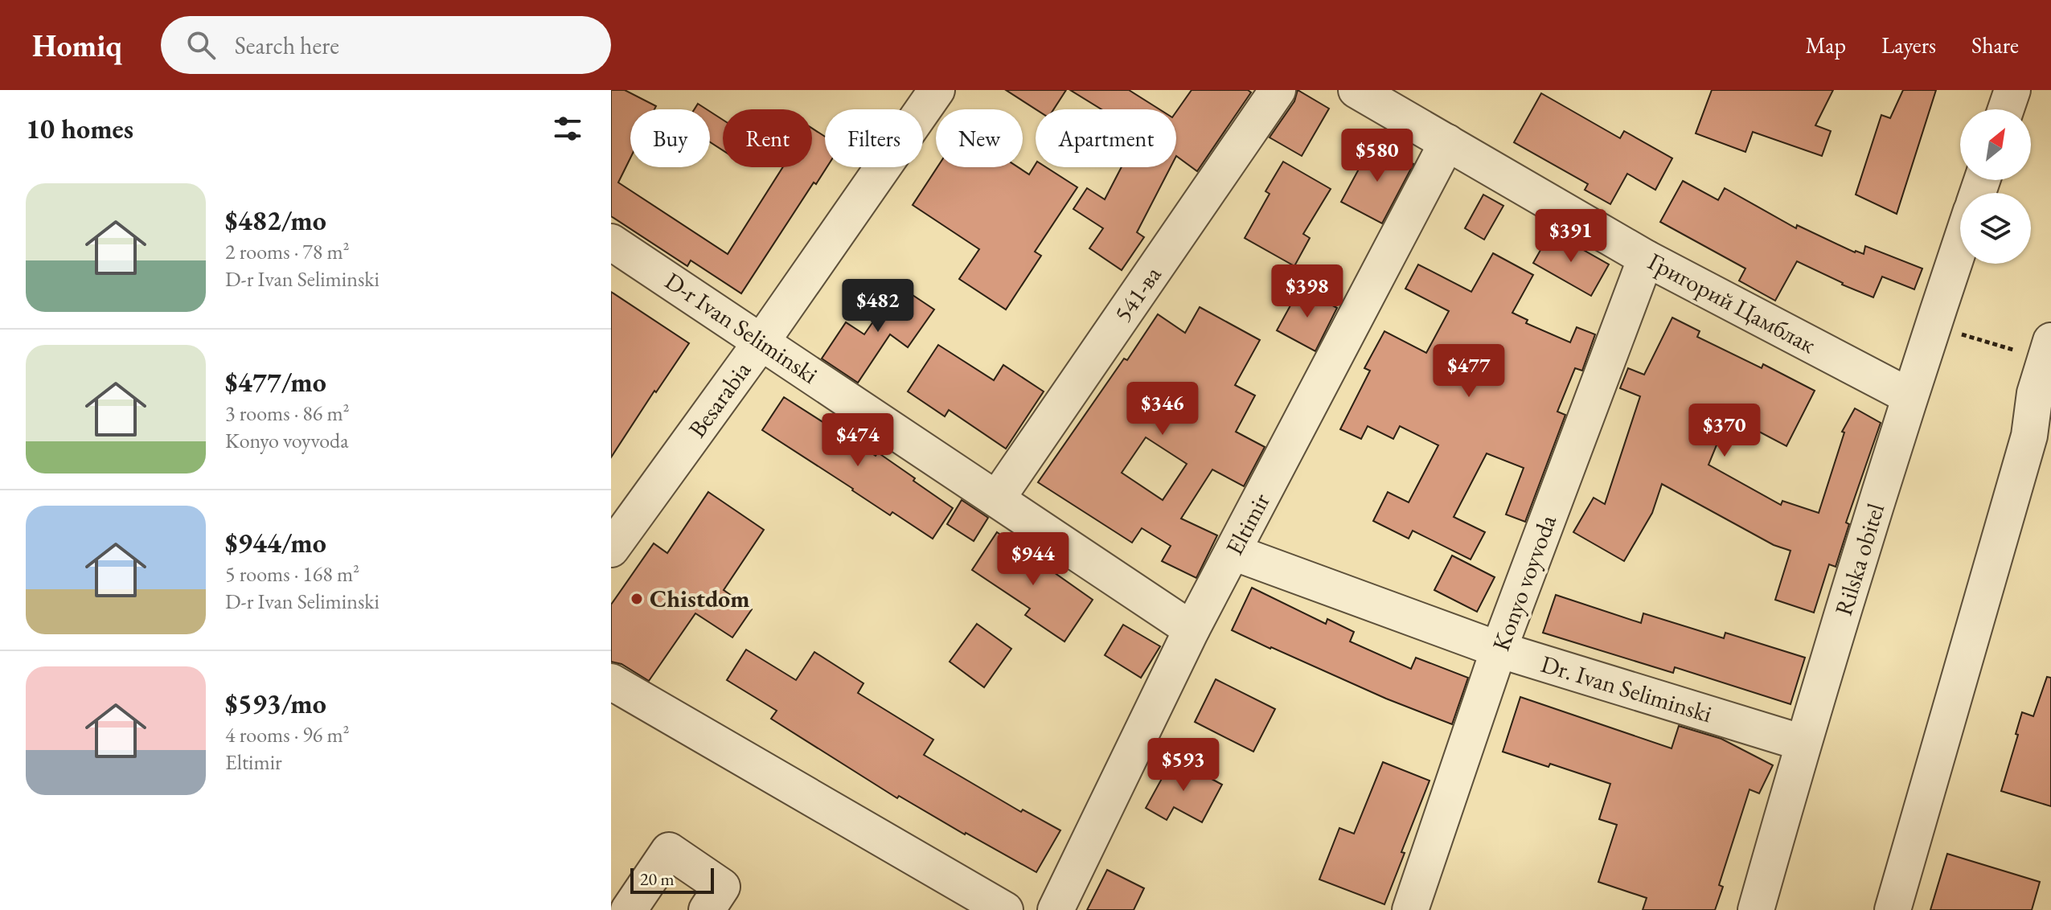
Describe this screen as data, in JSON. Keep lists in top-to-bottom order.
{
  "streets": {
    "street": [
      "541-ва",
      "Григорий Цамблак",
      "D-r Ivan Seliminski",
      "Besarabia",
      "Eltimir",
      "Rilska obitel",
      "Konyo voyvoda",
      "Dr. Ivan Seliminski"
    ]
  },
  "crossings": [
    ["541-ва", "D-r Ivan Seliminski"],
    ["Григорий Цамблак", "Eltimir"],
    ["Григорий Цамблак", "Rilska obitel"],
    ["Григорий Цамблак", "Konyo voyvoda"],
    ["D-r Ivan Seliminski", "Besarabia"],
    ["D-r Ivan Seliminski", "Eltimir"],
    ["Eltimir", "Dr. Ivan Seliminski"],
    ["Rilska obitel", "Dr. Ivan Seliminski"],
    ["Konyo voyvoda", "Dr. Ivan Seliminski"]
  ],
  "places": ["Chistdom"],
  "scale_bar": "20 m",
  "north": "top right",
  "page": {
    "header": "Homiq",
    "search": "Search here",
    "nav": ["Map", "Layers", "Share"],
    "heading": "10 homes",
    "chip": [
      "Buy",
      "Rent",
      "Filters",
      "New",
      "Apartment"
    ],
    "price": [
      "$580",
      "$391",
      "$398",
      "$482",
      "$477",
      "$346",
      "$370",
      "$474",
      "$944",
      "$593"
    ],
    "list": [
      {
        "name": "$482/mo",
        "note": "2 rooms · 78 m² · D-r Ivan Seliminski"
      },
      {
        "name": "$477/mo",
        "note": "3 rooms · 86 m² · Konyo voyvoda"
      },
      {
        "name": "$944/mo",
        "note": "5 rooms · 168 m² · D-r Ivan Seliminski"
      },
      {
        "name": "$593/mo",
        "note": "4 rooms · 96 m² · Eltimir"
      }
    ],
    "scale": "20 m"
  }
}
